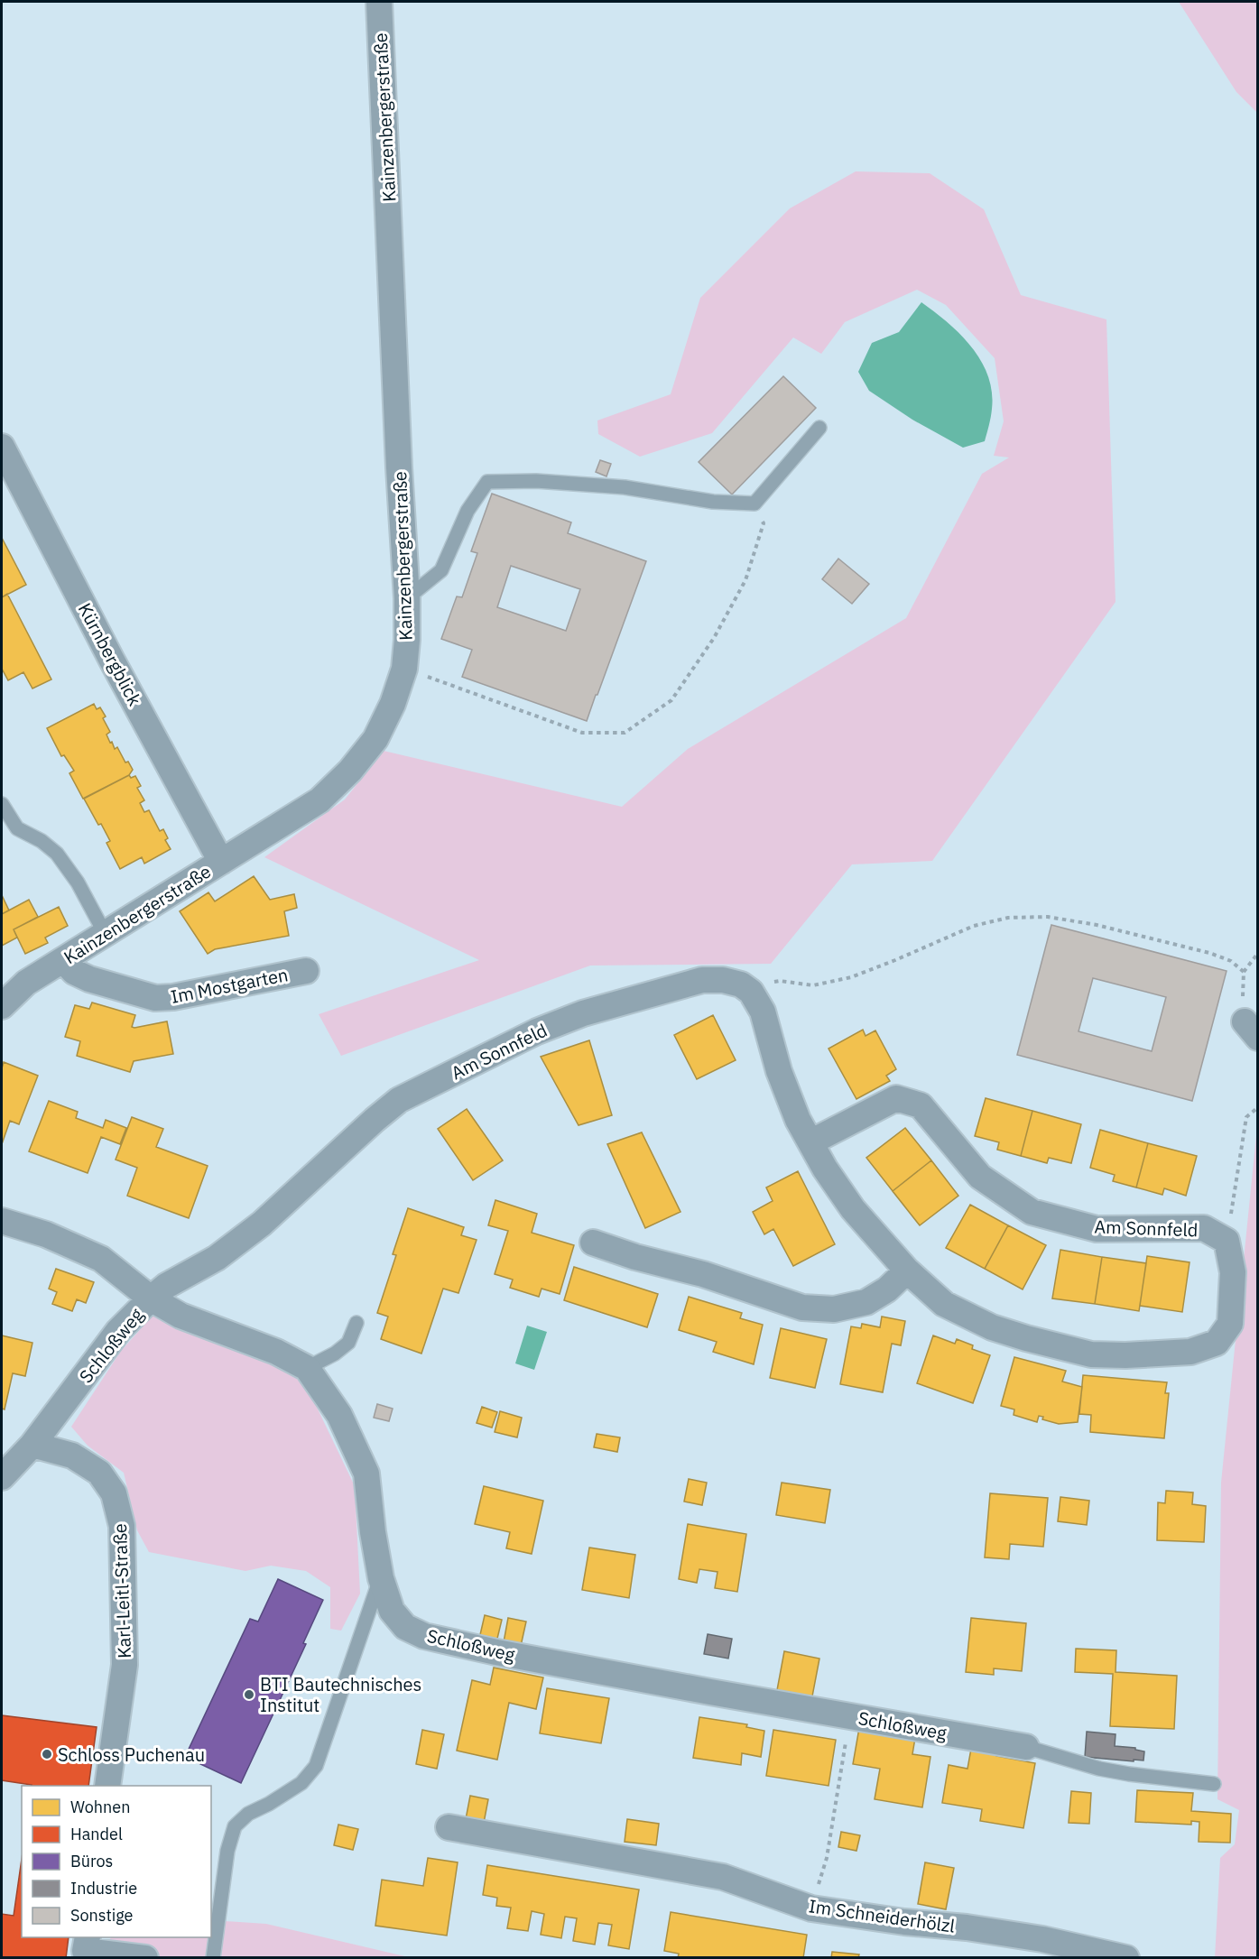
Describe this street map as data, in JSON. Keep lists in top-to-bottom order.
{
  "streets": {
    "street": [
      "Kainzenbergerstraße",
      "Kürnbergblick",
      "Im Mostgarten",
      "Am Sonnfeld",
      "Schloßweg",
      "Karl-Leitl-Straße",
      "Im Schneiderhölzl"
    ]
  },
  "crossings": [
    ["Kainzenbergerstraße", "Kürnbergblick"],
    ["Kainzenbergerstraße", "Im Mostgarten"],
    ["Am Sonnfeld", "Schloßweg"],
    ["Schloßweg", "Karl-Leitl-Straße"]
  ],
  "places": ["BTI Bautechnisches Institut", "Schloss Puchenau"],
  "legend": [
    "Wohnen",
    "Handel",
    "Büros",
    "Industrie",
    "Sonstige"
  ]
}
